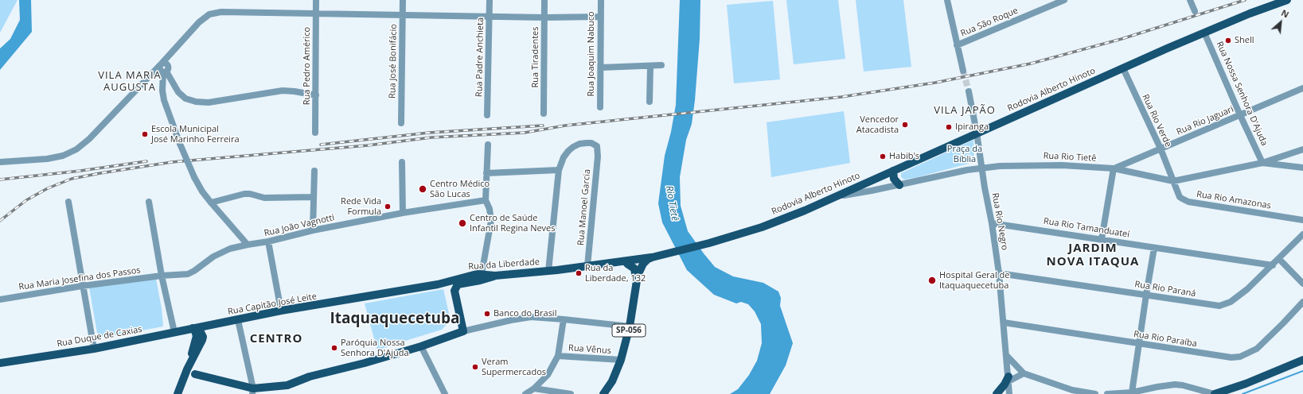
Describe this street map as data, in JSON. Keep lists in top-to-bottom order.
{
  "streets": {
    "main road": [
      "Rodovia Alberto Hinoto",
      "Rua da Liberdade",
      "Rua Capitão José Leite",
      "SP-056",
      "Rua Duque de Caxias"
    ],
    "street": [
      "Rua São Roque",
      "Rua Joaquim Nabuco",
      "Rua Padre Anchieta",
      "Rua Tiradentes",
      "Rua José Bonifácio",
      "Rua Pedro Américo",
      "Rua Nossa Senhora D'Ajuda",
      "Rua Rio Verde",
      "Rua Rio Jaguari",
      "Rua Rio Tietê",
      "Rua Rio Amazonas",
      "Rua Manoel Garcia",
      "Rua Rio Negro",
      "Rua João Vagnotti",
      "Rua Rio Tamanduateí",
      "Rua Maria Josefina dos Passos",
      "Rua Rio Paraná",
      "Rua Rio Paraíba",
      "Rua Vênus"
    ]
  },
  "crossings": [
    ["Rodovia Alberto Hinoto", "Rua Nossa Senhora D'Ajuda"],
    ["Rodovia Alberto Hinoto", "Rua Rio Verde"],
    ["Rodovia Alberto Hinoto", "Rua Rio Tietê"],
    ["Rodovia Alberto Hinoto", "Rua Rio Negro"],
    ["Rodovia Alberto Hinoto", "Rua da Liberdade"],
    ["Rodovia Alberto Hinoto", "SP-056"],
    ["Rua Nossa Senhora D'Ajuda", "Rua Rio Jaguari"],
    ["Rua Nossa Senhora D'Ajuda", "Rua Rio Tietê"],
    ["Rua Rio Verde", "Rua Rio Jaguari"],
    ["Rua Rio Verde", "Rua Rio Tietê"],
    ["Rua Rio Verde", "Rua Rio Amazonas"],
    ["Rua Rio Jaguari", "Rua Rio Tietê"],
    ["Rua Rio Tietê", "Rua Rio Amazonas"],
    ["Rua Rio Tietê", "Rua Rio Negro"],
    ["Rua Manoel Garcia", "Rua da Liberdade"],
    ["Rua Rio Negro", "Rua Rio Tamanduateí"],
    ["Rua Rio Negro", "Rua Rio Paraná"],
    ["Rua Rio Negro", "Rua Rio Paraíba"],
    ["Rua João Vagnotti", "Rua Maria Josefina dos Passos"],
    ["Rua Rio Tamanduateí", "Rua Rio Paraná"],
    ["Rua da Liberdade", "Rua Capitão José Leite"],
    ["Rua da Liberdade", "SP-056"],
    ["Rua Capitão José Leite", "Rua Duque de Caxias"],
    ["SP-056", "Rua Vênus"]
  ],
  "districts": [
    "VILA MARIA AUGUSTA",
    "VILA JAPÃO",
    "JARDIM NOVA ITAQUA",
    "Itaquaquecetuba",
    "CENTRO"
  ],
  "water": ["Rio Tietê"],
  "parks": ["Praça da Bíblia"],
  "places": [
    "Shell",
    "Vencedor Atacadista",
    "Ipiranga",
    "Escola Municipal José Marinho Ferreira",
    "Habib's",
    "Centro Médico São Lucas",
    "Rede Vida Formula",
    "Centro de Saúde Infantil Regina Neves",
    "Rua da Liberdade, 132",
    "Hospital Geral de Itaquaquecetuba",
    "Banco do Brasil",
    "Paróquia Nossa Senhora D'Ajuda",
    "Veram Supermercados"
  ],
  "north": "top right"
}
